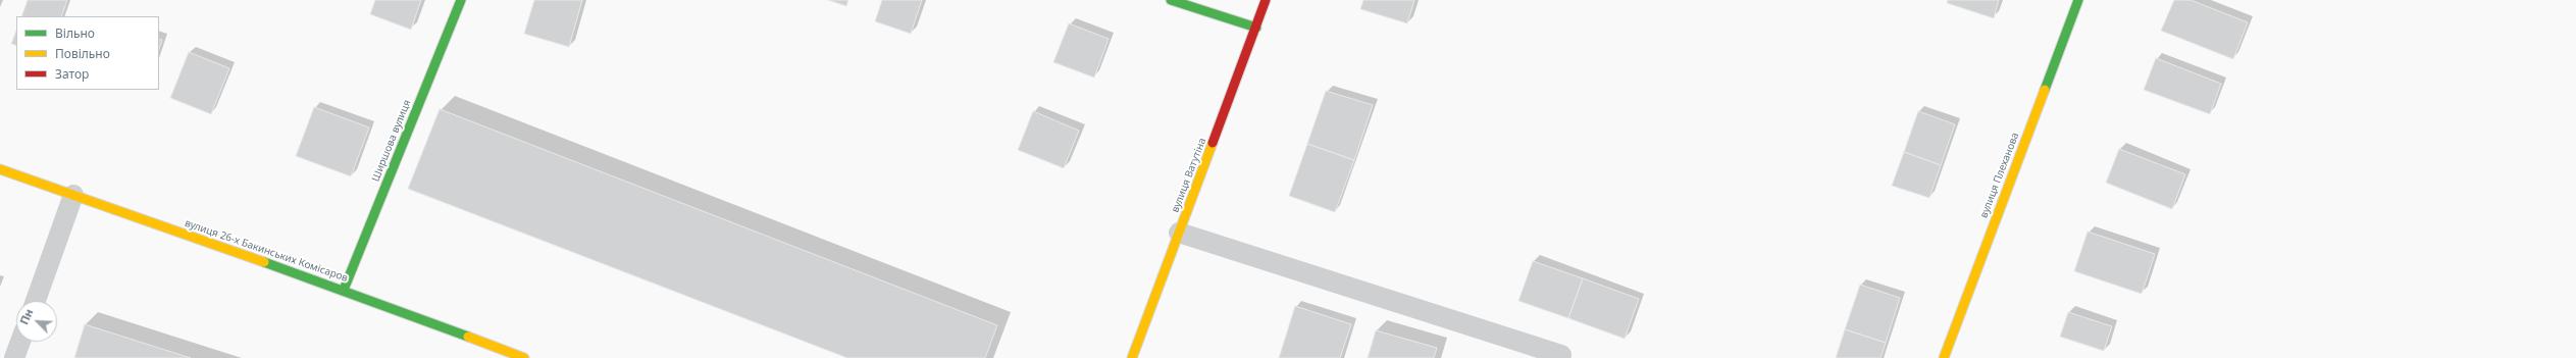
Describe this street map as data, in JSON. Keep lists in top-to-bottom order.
{
  "streets": {
    "street": [
      "Ширшова вулиця",
      "вулиця Ватутіна",
      "вулиця Плеханова",
      "вулиця 26-х Бакинських Комісаров"
    ]
  },
  "crossings": [
    ["Ширшова вулиця", "вулиця 26-х Бакинських Комісаров"]
  ],
  "legend": ["Вільно", "Повільно", "Затор"],
  "north": "top left"
}
